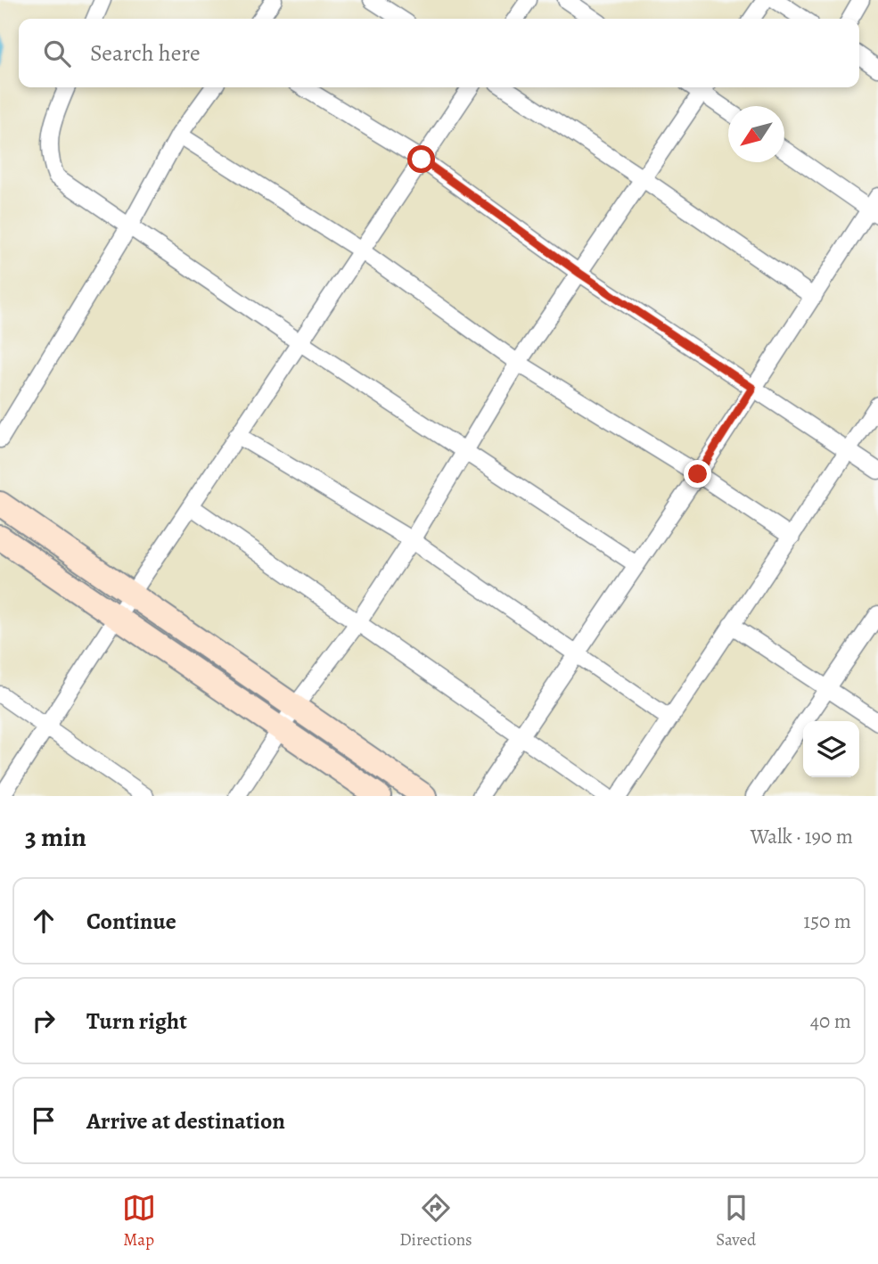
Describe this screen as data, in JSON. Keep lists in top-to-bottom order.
{
  "north": "bottom left",
  "page": {
    "search": "Search here",
    "heading": ["3 min", "Walk · 190 m"],
    "list": [
      ["Continue", "150 m"],
      ["Turn right", "40 m"],
      "Arrive at destination"
    ],
    "nav": ["Map", "Directions", "Saved"]
  }
}
